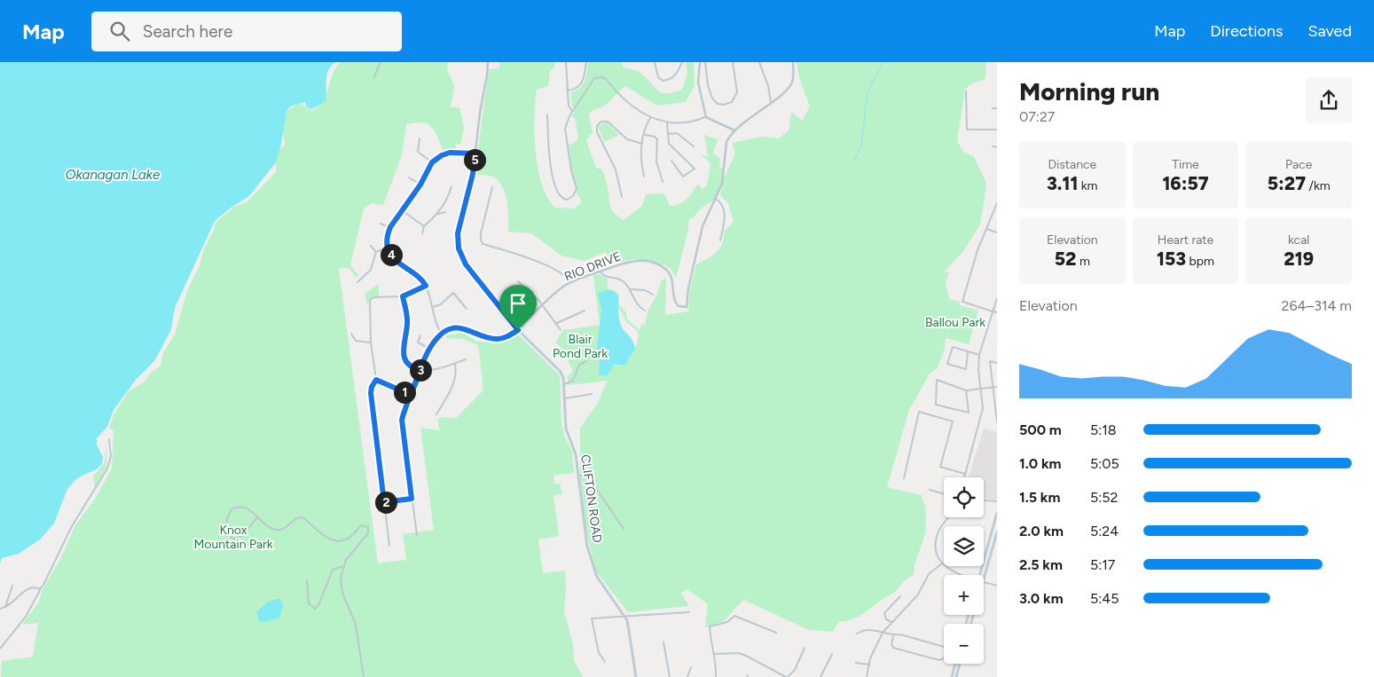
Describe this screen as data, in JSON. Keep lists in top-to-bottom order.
{
  "streets": {
    "main road": ["CLIFTON ROAD"],
    "street": ["RIO DRIVE"]
  },
  "crossings": [
    ["RIO DRIVE", "CLIFTON ROAD"]
  ],
  "water": ["Okanagan Lake"],
  "parks": ["Ballou Park", "Blair Pond Park", "Knox Mountain Park"],
  "page": {
    "header": "Map",
    "search": "Search here",
    "nav": ["Map", "Directions", "Saved"],
    "heading": ["Morning run", "07:27"],
    "stats": [
      ["Distance", "3.11 km"],
      ["Time", "16:57"],
      ["Pace", "5:27 /km"],
      ["Elevation", "52 m"],
      ["Heart rate", "153 bpm"],
      ["kcal", "219"]
    ],
    "pins": [
      "5",
      "4",
      "3",
      "1",
      "2"
    ],
    "chart": ["Elevation", "264–314 m"],
    "list": [
      {
        "name": "500 m",
        "note": "5:18"
      },
      {
        "name": "1.0 km",
        "note": "5:05"
      },
      {
        "name": "1.5 km",
        "note": "5:52"
      },
      {
        "name": "2.0 km",
        "note": "5:24"
      },
      {
        "name": "2.5 km",
        "note": "5:17"
      },
      {
        "name": "3.0 km",
        "note": "5:45"
      }
    ],
    "map_buttons": ["+", "−"]
  }
}
